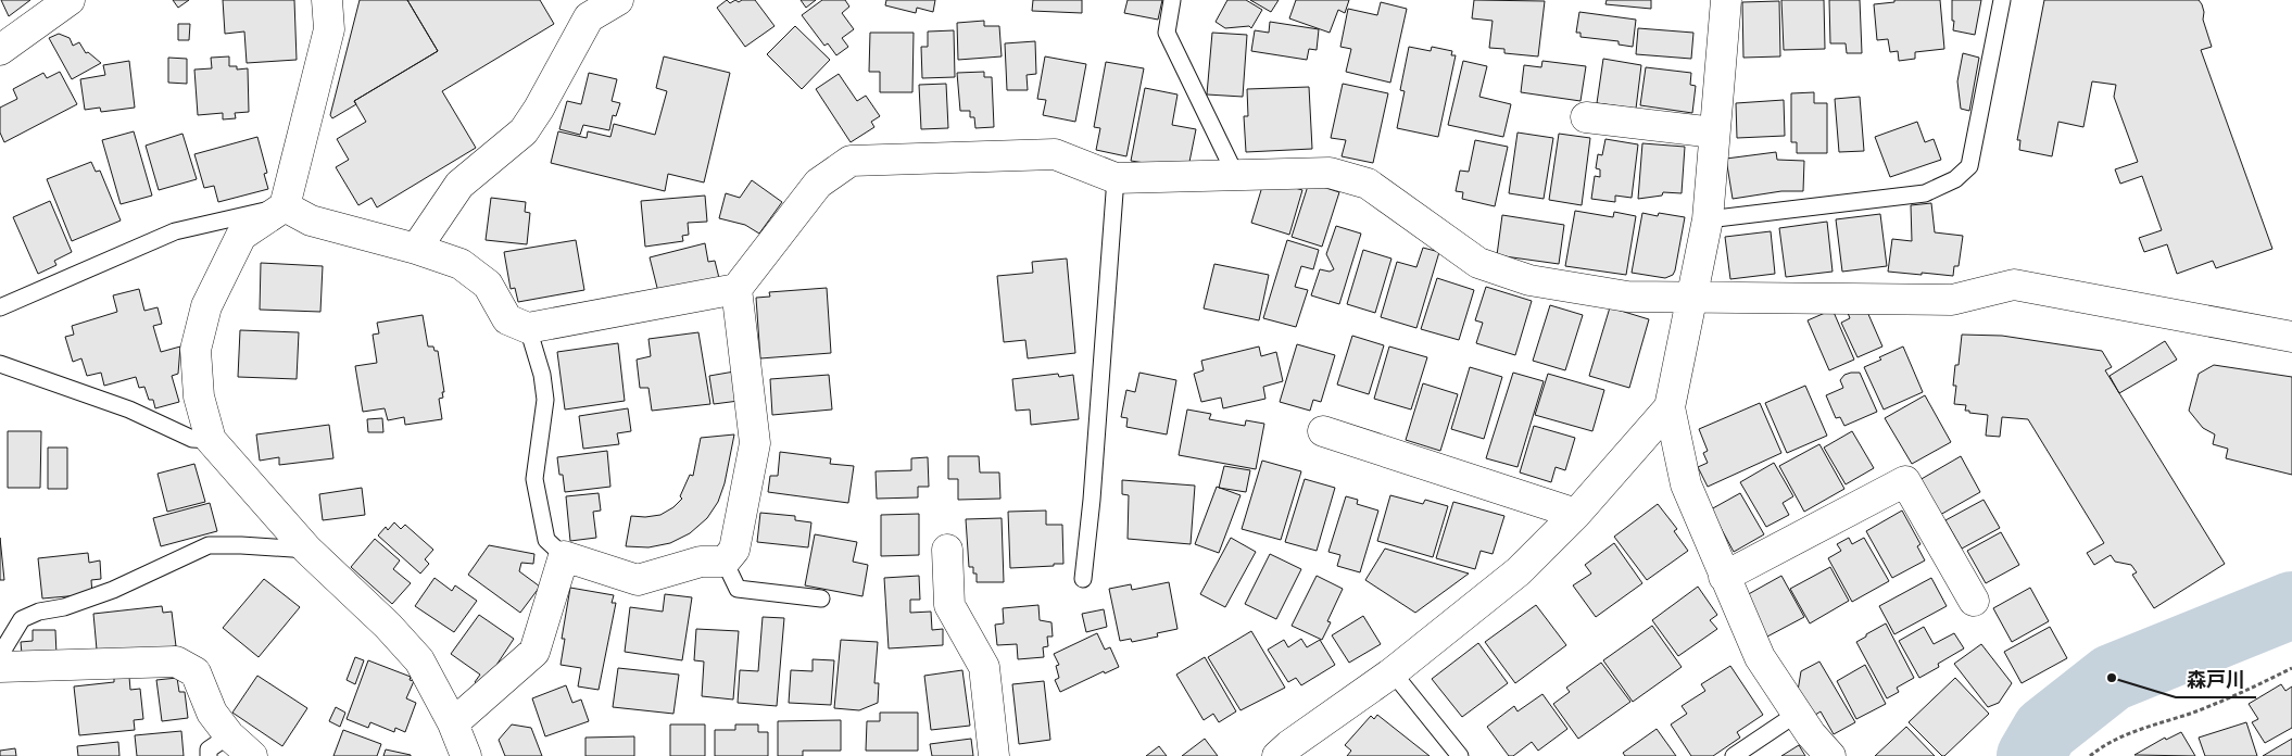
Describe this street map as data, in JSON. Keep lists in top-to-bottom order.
{
  "places": ["森戸川"]
}
